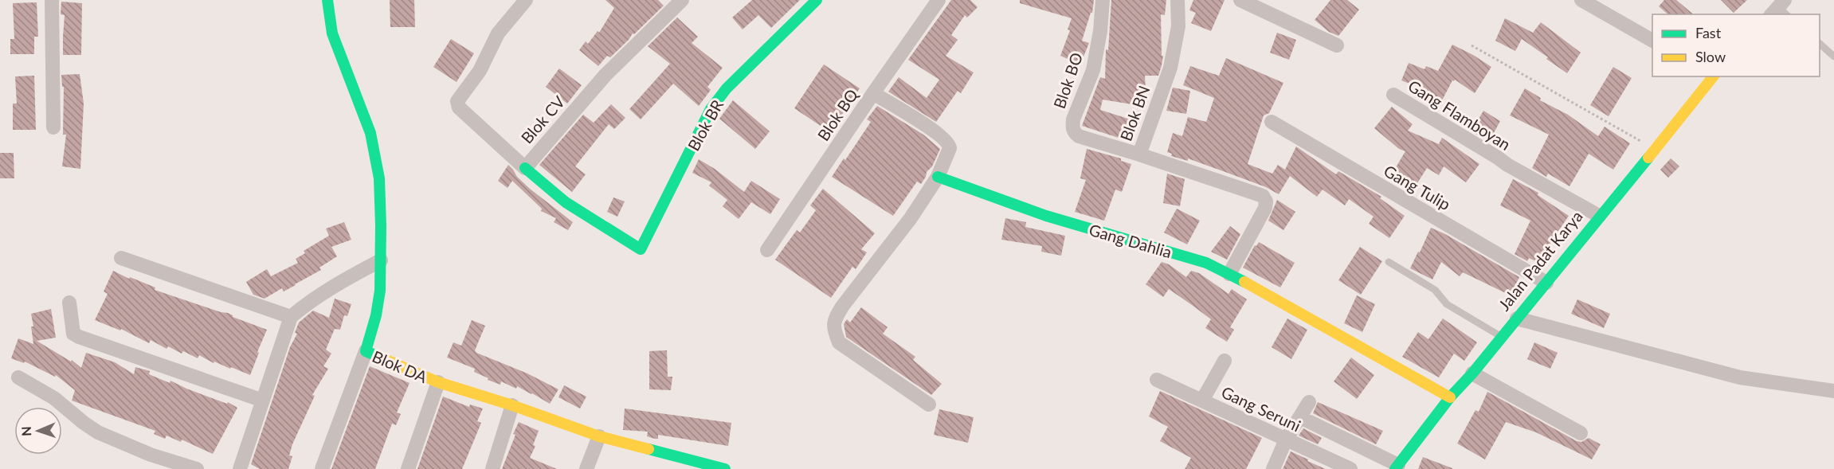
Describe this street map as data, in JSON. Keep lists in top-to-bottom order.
{
  "streets": {
    "street": [
      "Blok BO",
      "Blok BN",
      "Blok BQ",
      "Gang Flamboyan",
      "Blok CV",
      "Blok BR",
      "Gang Tulip",
      "Gang Dahlia",
      "Jalan Padat Karya",
      "Blok DA",
      "Gang Seruni"
    ]
  },
  "crossings": [
    ["Blok BO", "Blok BN"],
    ["Blok BN", "Gang Dahlia"],
    ["Gang Flamboyan", "Jalan Padat Karya"],
    ["Blok CV", "Blok BR"],
    ["Gang Tulip", "Jalan Padat Karya"],
    ["Gang Dahlia", "Jalan Padat Karya"]
  ],
  "legend": ["Fast", "Slow"],
  "north": "left"
}
